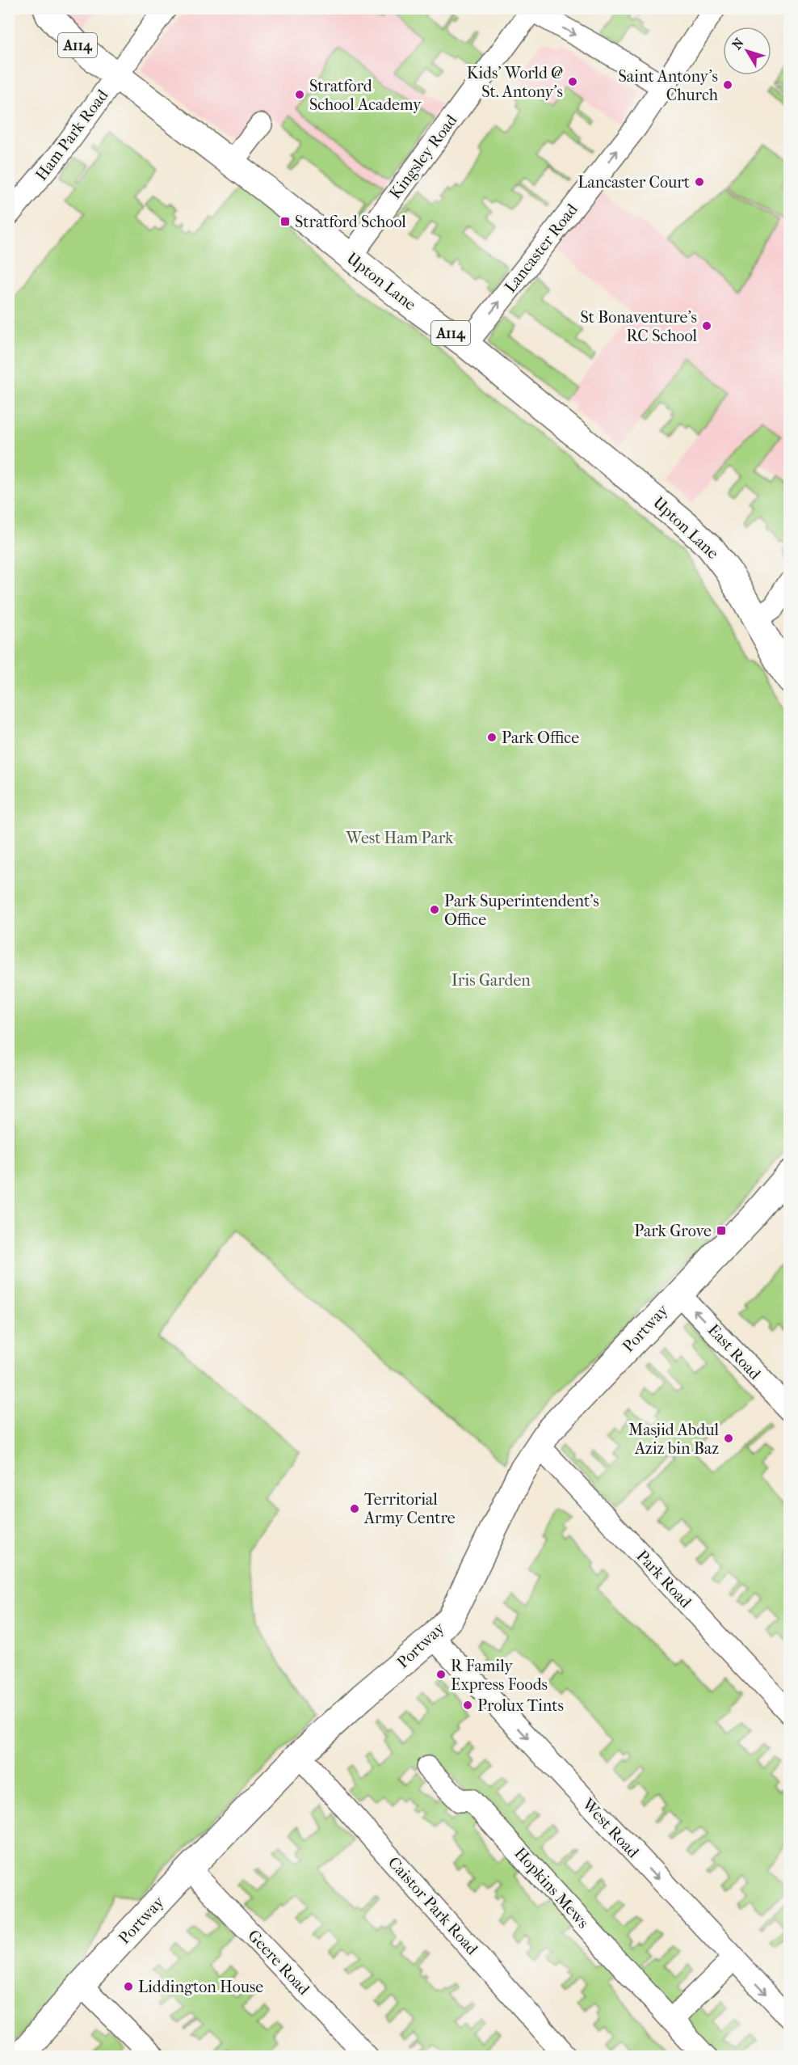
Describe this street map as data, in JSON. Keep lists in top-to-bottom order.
{
  "streets": {
    "main road": ["A114", "Upton Lane", "Portway"],
    "street": [
      "Ham Park Road",
      "Kingsley Road",
      "Lancaster Road",
      "East Road",
      "Park Road",
      "West Road",
      "Hopkins Mews",
      "Caistor Park Road",
      "Geere Road"
    ]
  },
  "crossings": [
    ["Ham Park Road", "Upton Lane"],
    ["Kingsley Road", "Upton Lane"],
    ["Lancaster Road", "Upton Lane"],
    ["Portway", "East Road"],
    ["Portway", "Park Road"],
    ["Portway", "West Road"],
    ["Portway", "Caistor Park Road"],
    ["Portway", "Geere Road"]
  ],
  "one_way": ["Lancaster Road", "East Road", "West Road"],
  "parks": ["West Ham Park", "Iris Garden"],
  "places": {
    "other": [
      "Kids' World @ St. Antony's",
      "Saint Antony's Church",
      "Stratford School Academy",
      "Lancaster Court",
      "St Bonaventure's RC School",
      "Park Office",
      "Park Superintendent's Office",
      "Masjid Abdul Aziz bin Baz",
      "Territorial Army Centre",
      "R Family Express Foods",
      "Prolux Tints",
      "Liddington House"
    ],
    "transit": ["Stratford School", "Park Grove"]
  },
  "north": "top left"
}
